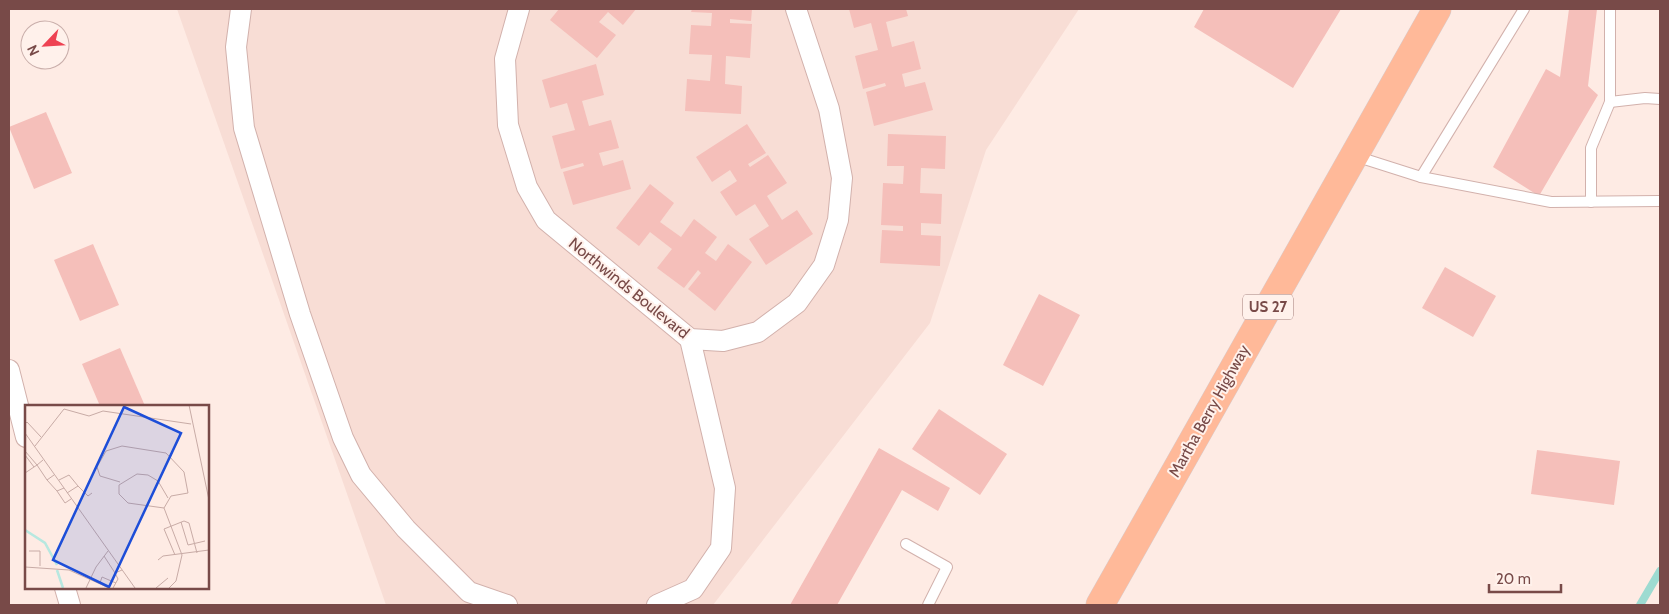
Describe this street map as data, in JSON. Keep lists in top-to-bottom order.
{
  "streets": {
    "main road": ["US 27", "Martha Berry Highway"],
    "street": ["Northwinds Boulevard"]
  },
  "scale_bar": "20 m",
  "north": "bottom left"
}
